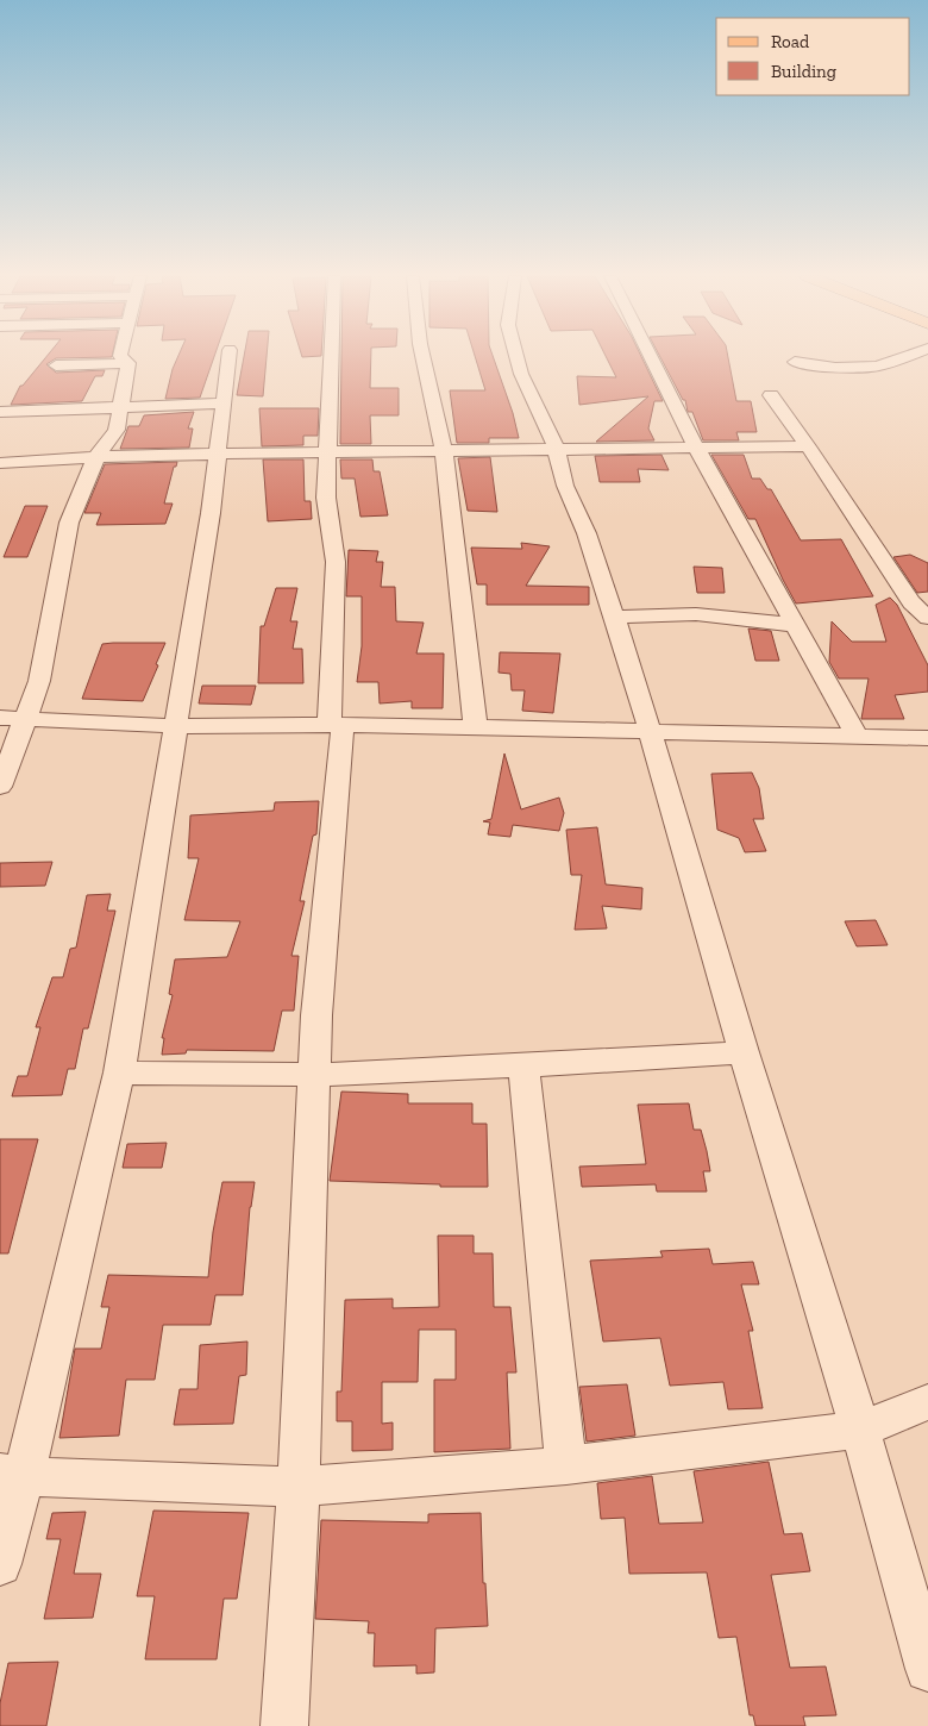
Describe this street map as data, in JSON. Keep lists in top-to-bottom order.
{
  "legend": ["Road", "Building"]
}
